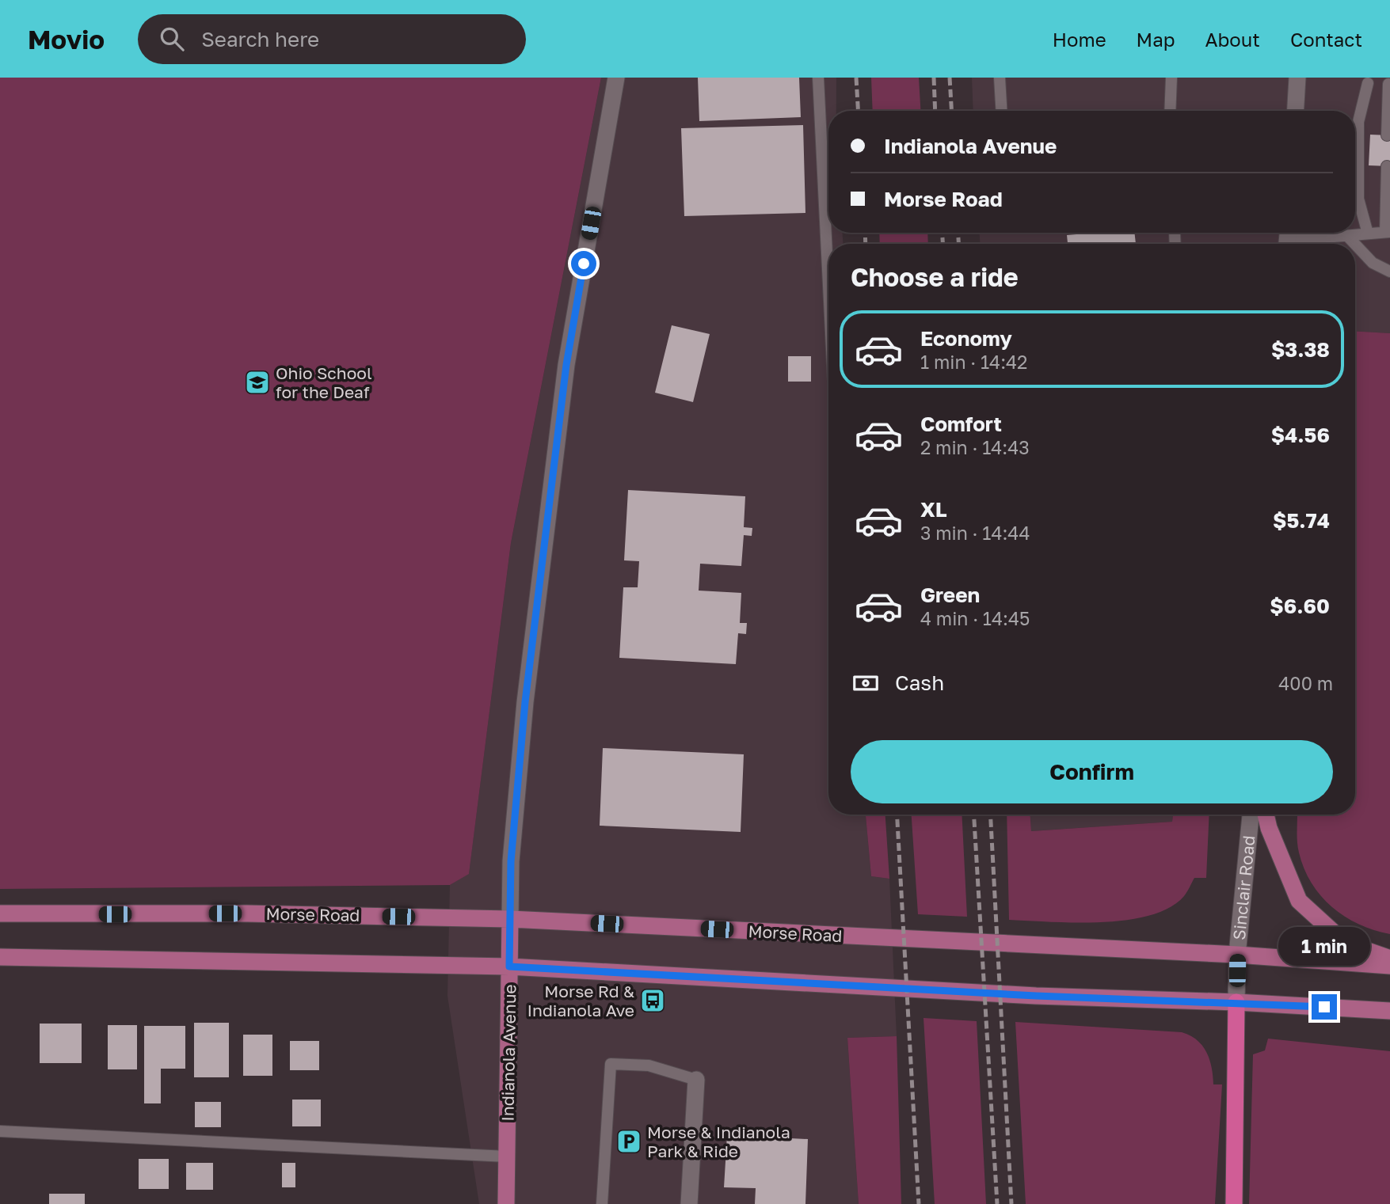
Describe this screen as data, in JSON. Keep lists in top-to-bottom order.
{
  "streets": {
    "main road": ["Sinclair Road", "Morse Road", "Indianola Avenue"]
  },
  "crossings": [
    ["Sinclair Road", "Morse Road"],
    ["Morse Road", "Indianola Avenue"]
  ],
  "places": {
    "school or university": ["Ohio School for the Deaf"],
    "bus stop": ["Morse Rd & Indianola Ave"],
    "parking": ["Morse & Indianola Park & Ride"]
  },
  "page": {
    "header": "Movio",
    "search": "Search here",
    "nav": [
      "Home",
      "Map",
      "About",
      "Contact"
    ],
    "banner": ["Indianola Avenue", "Morse Road"],
    "heading": "Choose a ride",
    "list": [
      {
        "name": "Economy",
        "note": "1 min · 14:42",
        "value": "$3.38"
      },
      {
        "name": "Comfort",
        "note": "2 min · 14:43",
        "value": "$4.56"
      },
      {
        "name": "XL",
        "note": "3 min · 14:44",
        "value": "$5.74"
      },
      {
        "name": "Green",
        "note": "4 min · 14:45",
        "value": "$6.60"
      }
    ],
    "pay": ["Cash", "400 m"],
    "buttons": "Confirm",
    "bubble": "1 min"
  }
}
